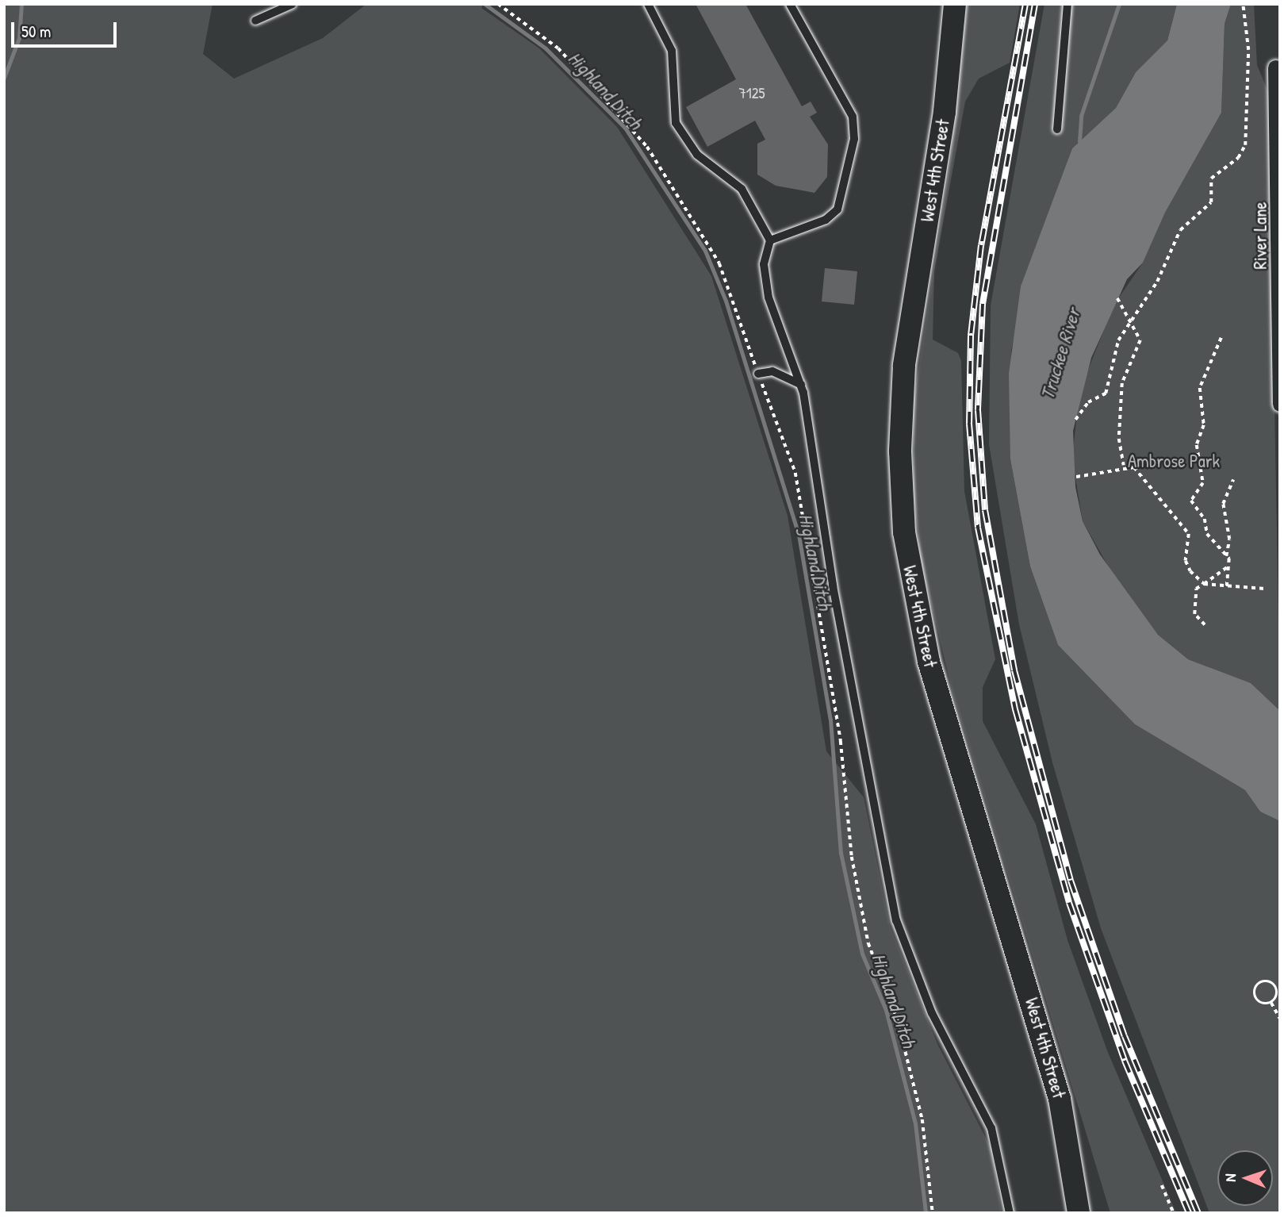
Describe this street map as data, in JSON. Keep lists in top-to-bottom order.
{
  "streets": {
    "main road": ["West 4th Street"],
    "street": ["River Lane"]
  },
  "water": ["Highland Ditch", "Truckee River"],
  "parks": ["Ambrose Park"],
  "house_numbers": ["7125"],
  "scale_bar": "50 m",
  "north": "left"
}
